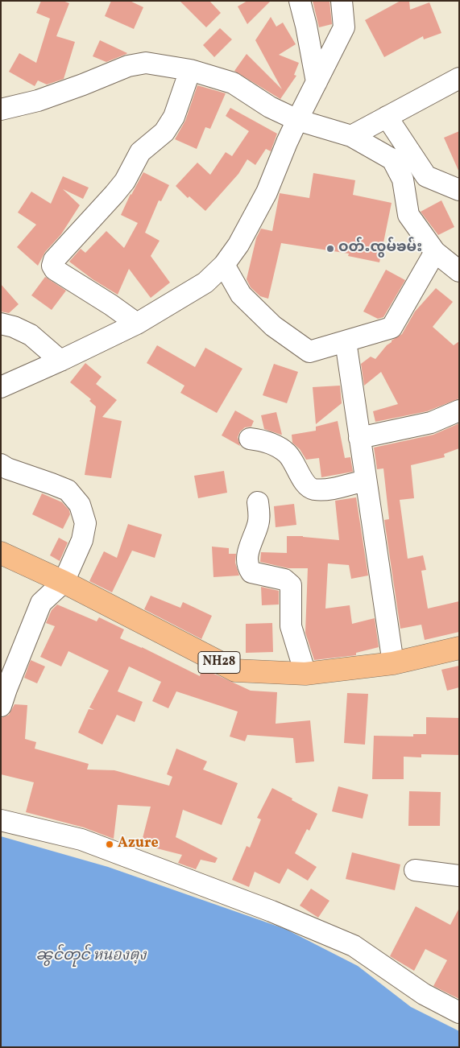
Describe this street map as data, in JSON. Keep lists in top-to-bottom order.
{
  "streets": {
    "highway": ["NH28"]
  },
  "water": ["ၼွင်တုင် หนองตุง"],
  "places": ["ဝတ်ႉၸွမ်ၶမ်း", "Azure"]
}
